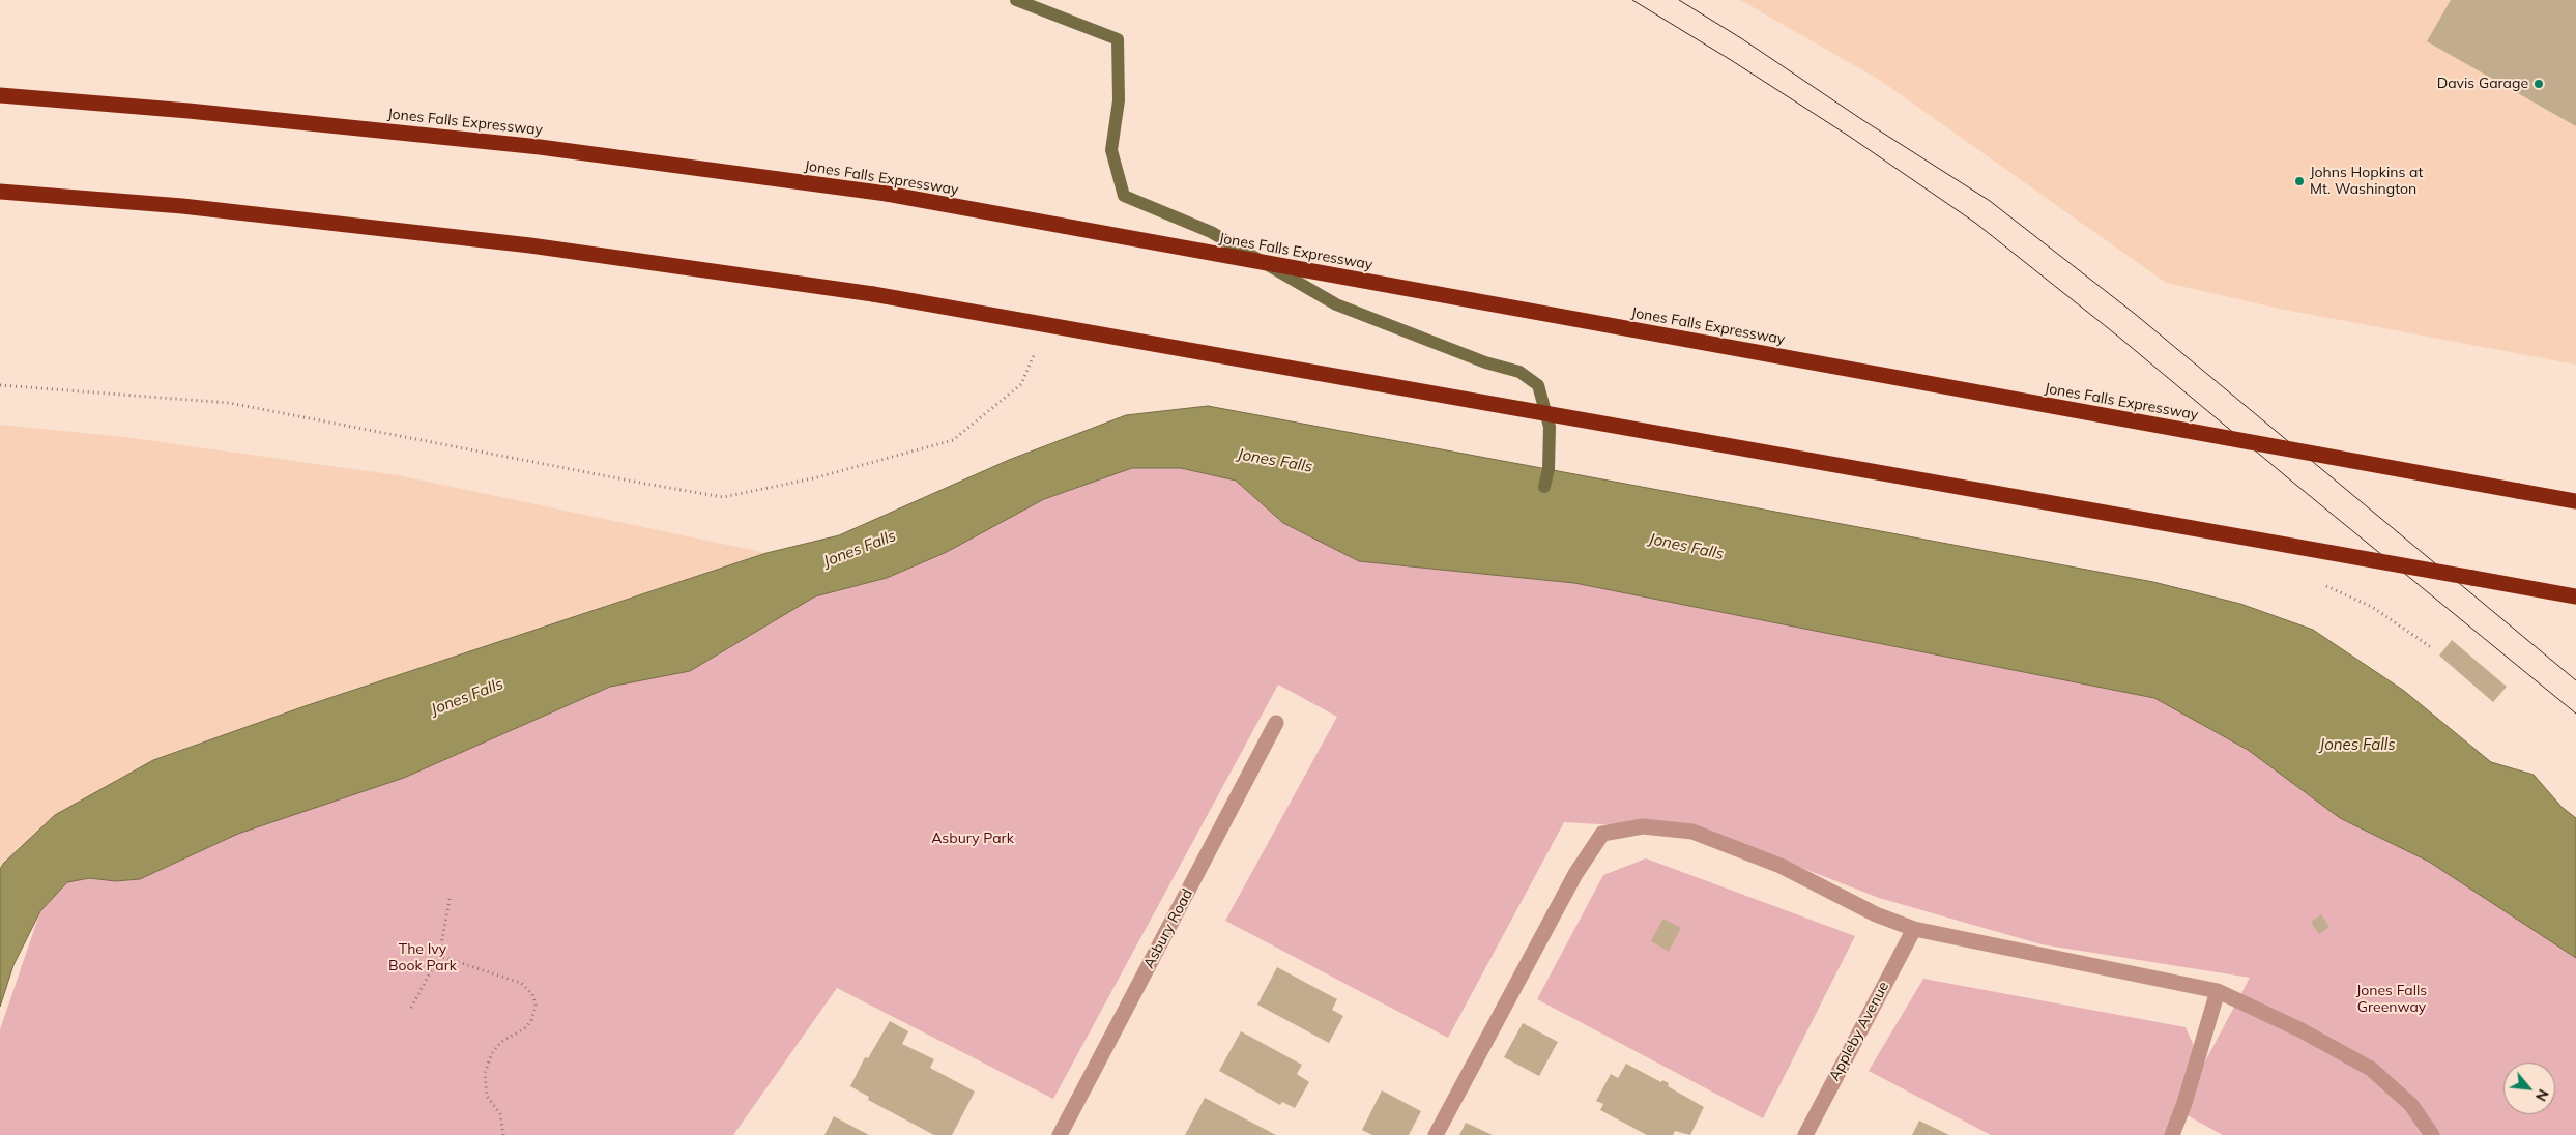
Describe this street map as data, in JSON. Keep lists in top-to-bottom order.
{
  "streets": {
    "highway": ["Jones Falls Expressway"],
    "street": ["Asbury Road", "Appleby Avenue"]
  },
  "water": ["Jones Falls"],
  "parks": ["Asbury Park", "The Ivy Book Park", "Jones Falls Greenway"],
  "places": ["Davis Garage", "Johns Hopkins at Mt. Washington"],
  "north": "bottom right"
}
